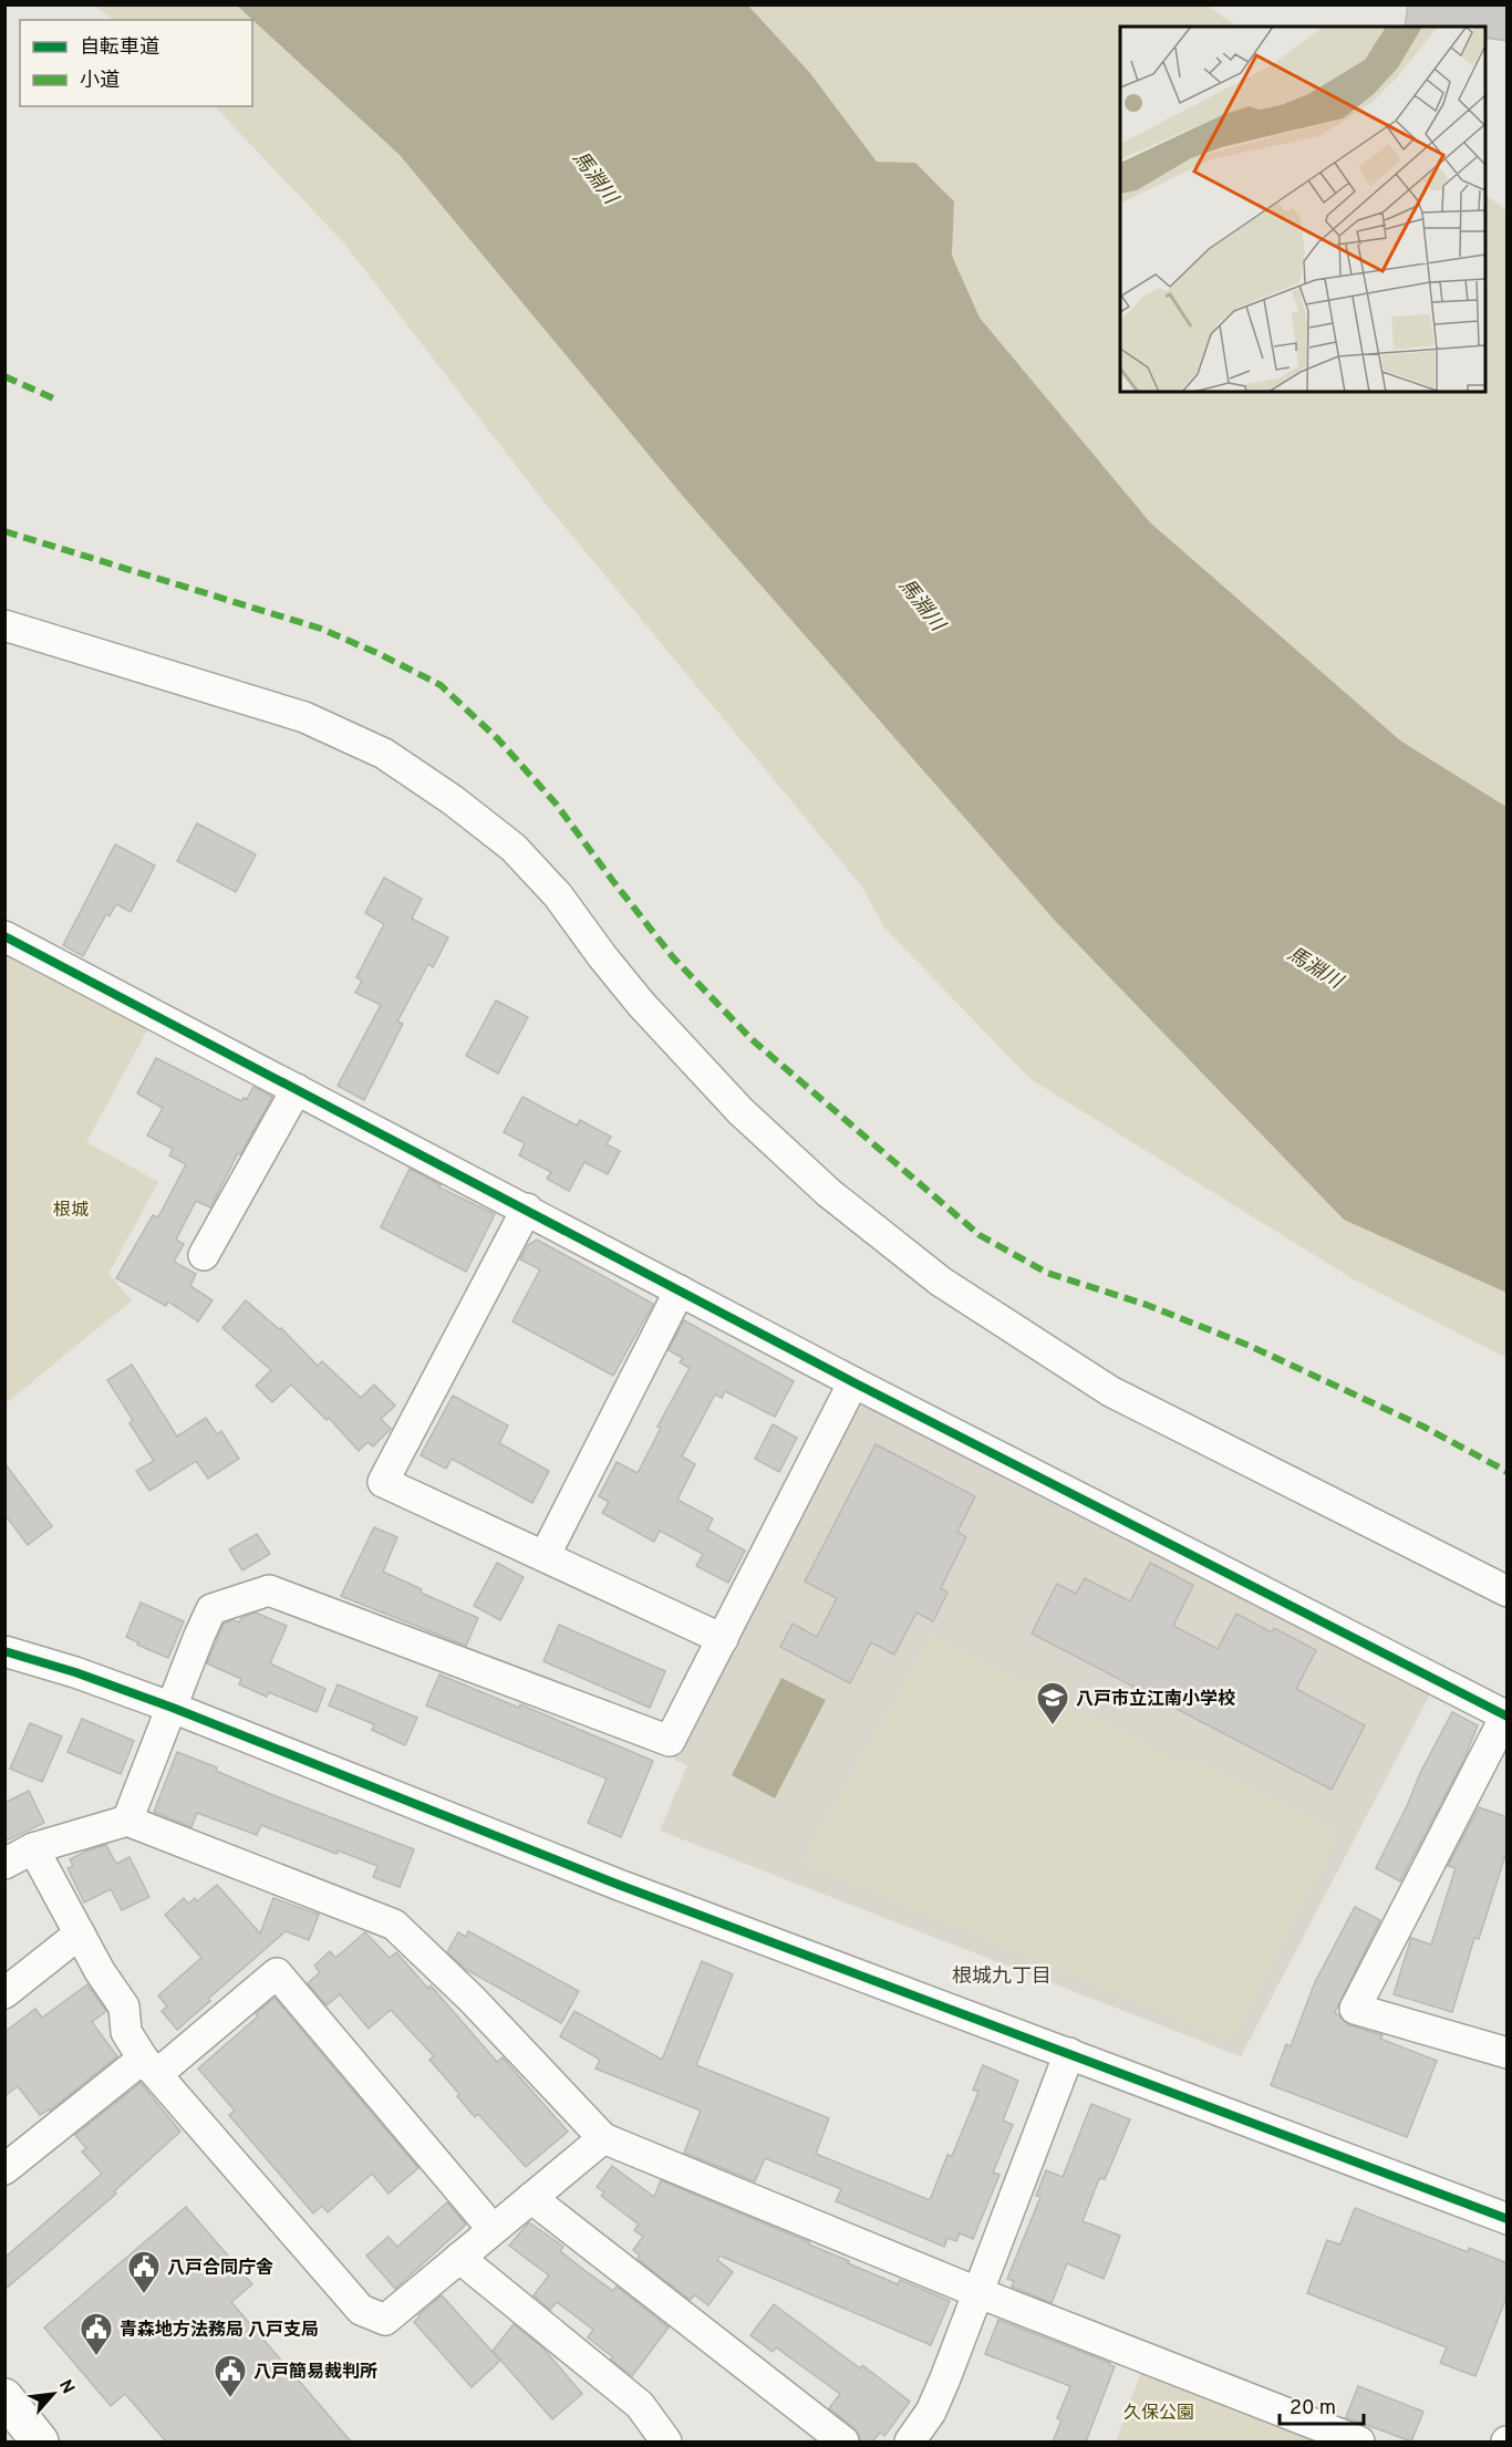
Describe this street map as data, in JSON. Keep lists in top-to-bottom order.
{
  "districts": ["根城九丁目"],
  "water": ["馬淵川"],
  "parks": ["根城", "久保公園"],
  "places": {
    "school or university": ["八戸市立江南小学校"],
    "public building": ["八戸合同庁舎", "青森地方法務局 八戸支局", "八戸簡易裁判所"]
  },
  "legend": ["自転車道", "小道"],
  "scale_bar": "20 m",
  "north": "top right"
}
